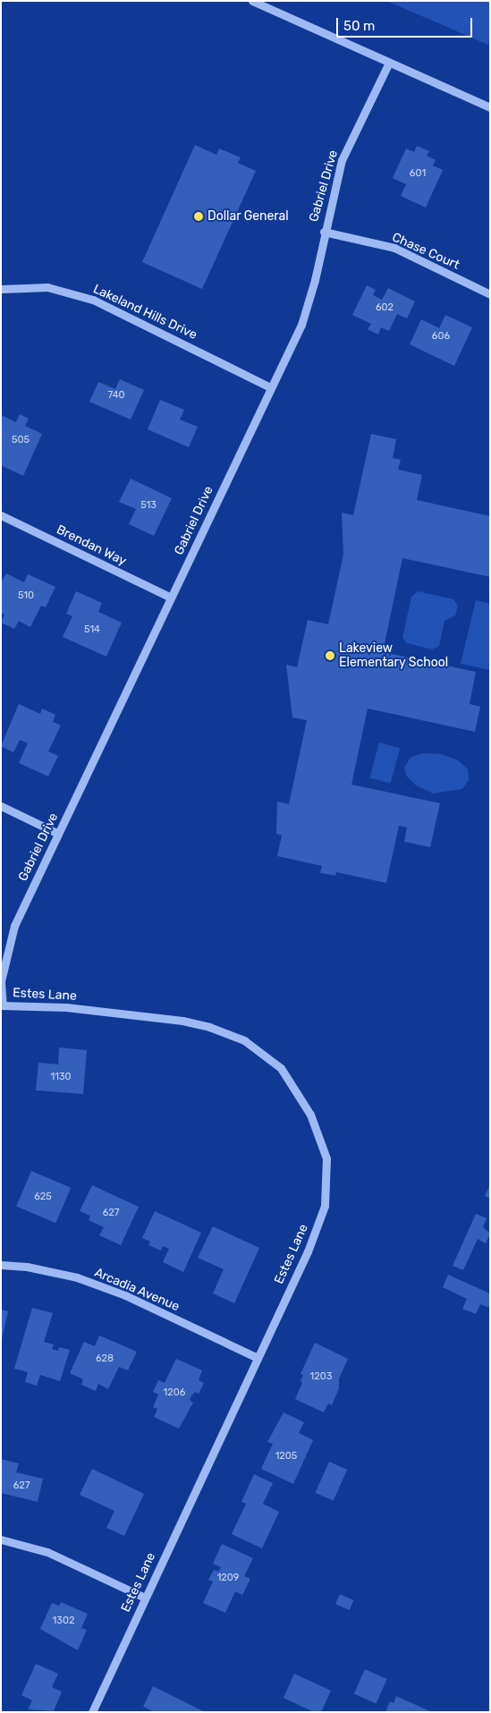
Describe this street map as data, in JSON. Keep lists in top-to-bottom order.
{
  "streets": {
    "street": [
      "Gabriel Drive",
      "Chase Court",
      "Lakeland Hills Drive",
      "Brendan Way",
      "Estes Lane",
      "Arcadia Avenue"
    ]
  },
  "crossings": [
    ["Gabriel Drive", "Chase Court"],
    ["Gabriel Drive", "Lakeland Hills Drive"],
    ["Gabriel Drive", "Brendan Way"],
    ["Gabriel Drive", "Estes Lane"],
    ["Estes Lane", "Arcadia Avenue"]
  ],
  "places": ["Dollar General", "Lakeview Elementary School"],
  "house_numbers": [
    "601",
    "602",
    "606",
    "740",
    "505",
    "513",
    "510",
    "514",
    "1130",
    "625",
    "627",
    "628",
    "1203",
    "1206",
    "1205",
    "627",
    "1209",
    "1302"
  ],
  "scale_bar": "50 m"
}
